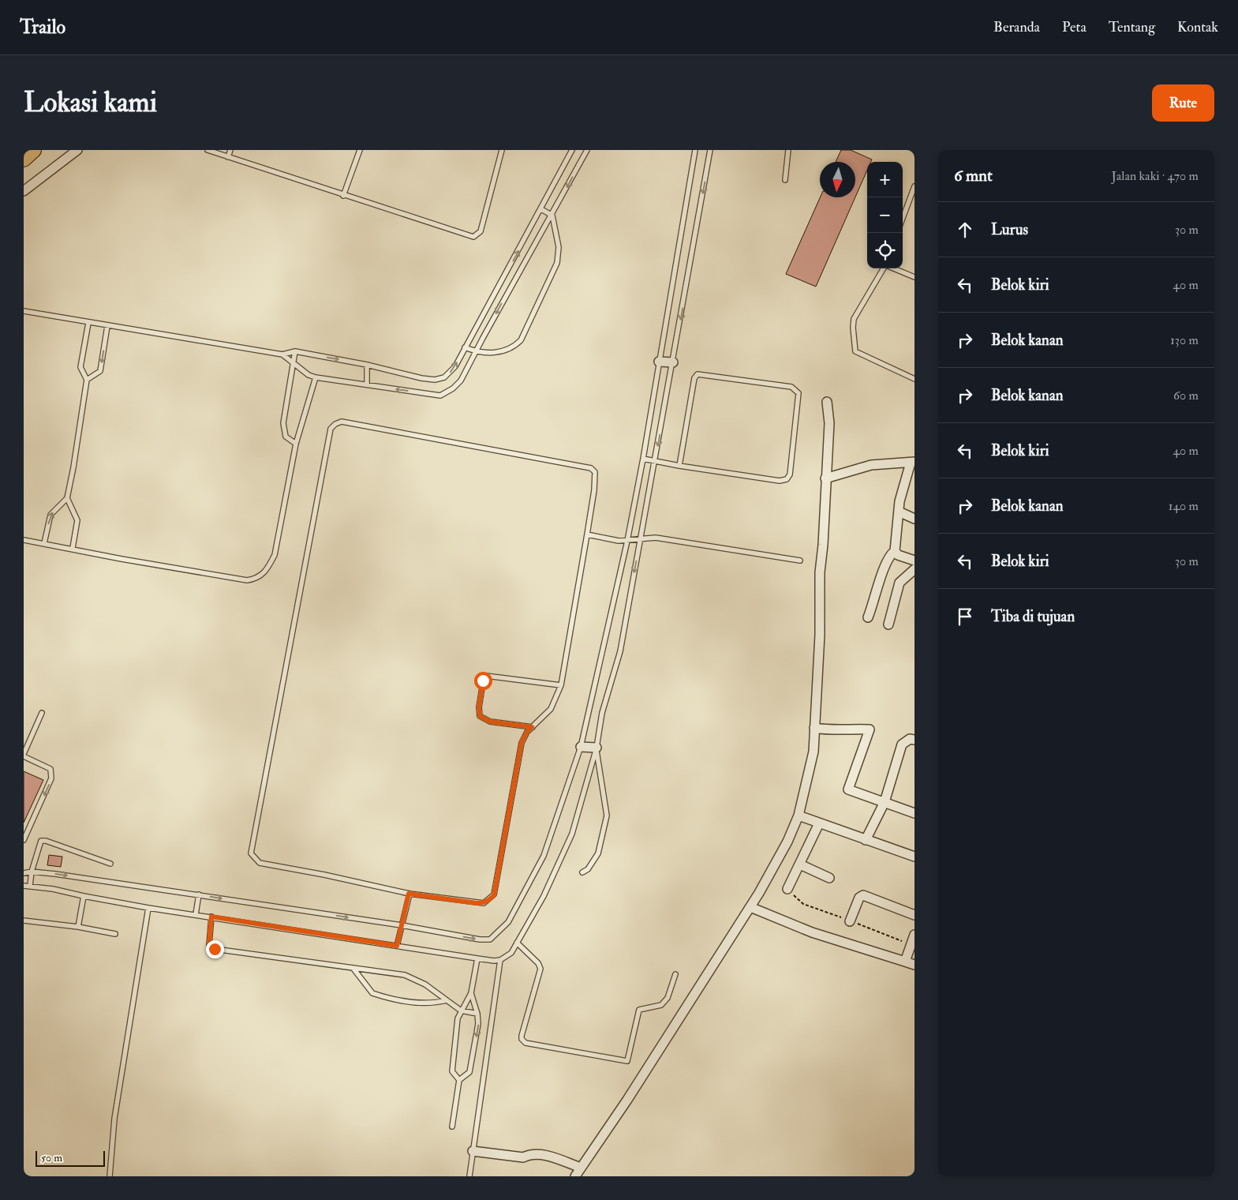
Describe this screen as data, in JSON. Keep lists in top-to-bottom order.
{
  "scale_bar": "50 m",
  "north": "bottom",
  "page": {
    "header": "Trailo",
    "nav": [
      "Beranda",
      "Peta",
      "Tentang",
      "Kontak"
    ],
    "buttons": "Rute",
    "title": "Lokasi kami",
    "heading": ["6 mnt", "Jalan kaki · 470 m"],
    "map_buttons": ["+", "−"],
    "list": [
      ["Lurus", "30 m"],
      ["Belok kiri", "40 m"],
      ["Belok kanan", "130 m"],
      ["Belok kanan", "60 m"],
      ["Belok kiri", "40 m"],
      ["Belok kanan", "140 m"],
      ["Belok kiri", "30 m"],
      "Tiba di tujuan"
    ],
    "scale": "50 m"
  }
}
